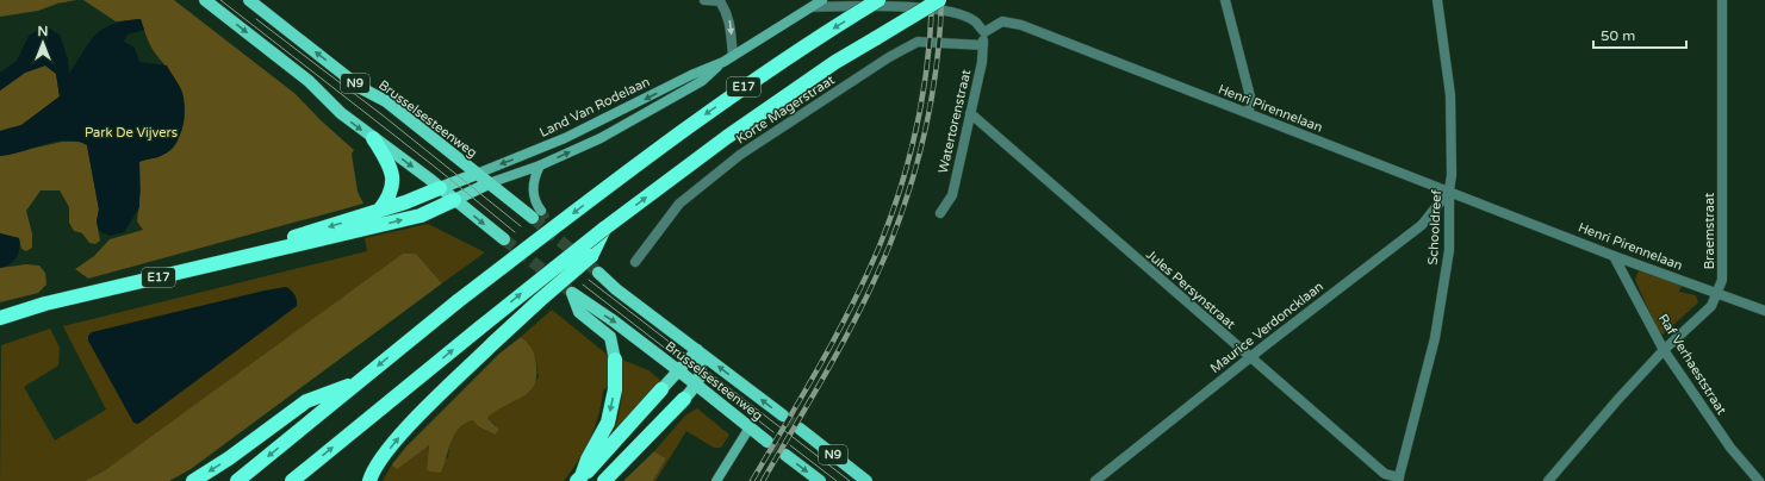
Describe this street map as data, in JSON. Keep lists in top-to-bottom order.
{
  "streets": {
    "highway": ["N9", "E17"],
    "main road": ["Brusselsesteenweg"],
    "street": [
      "Land Van Rodelaan",
      "Henri Pirennelaan",
      "Korte Magerstraat",
      "Watertorenstraat",
      "Schooldreef",
      "Braemstraat",
      "Jules Persynstraat",
      "Maurice Verdoncklaan",
      "Raf Verhaeststraat"
    ]
  },
  "crossings": [
    ["N9", "E17"],
    ["N9", "Brusselsesteenweg"],
    ["Land Van Rodelaan", "Brusselsesteenweg"],
    ["Henri Pirennelaan", "Watertorenstraat"],
    ["Henri Pirennelaan", "Schooldreef"],
    ["Henri Pirennelaan", "Braemstraat"],
    ["Henri Pirennelaan", "Maurice Verdoncklaan"],
    ["Henri Pirennelaan", "Raf Verhaeststraat"],
    ["Korte Magerstraat", "Watertorenstraat"],
    ["Watertorenstraat", "Jules Persynstraat"],
    ["Schooldreef", "Jules Persynstraat"],
    ["Schooldreef", "Maurice Verdoncklaan"],
    ["Braemstraat", "Raf Verhaeststraat"],
    ["Jules Persynstraat", "Maurice Verdoncklaan"]
  ],
  "parks": ["Park De Vijvers"],
  "scale_bar": "50 m",
  "north": "top"
}
